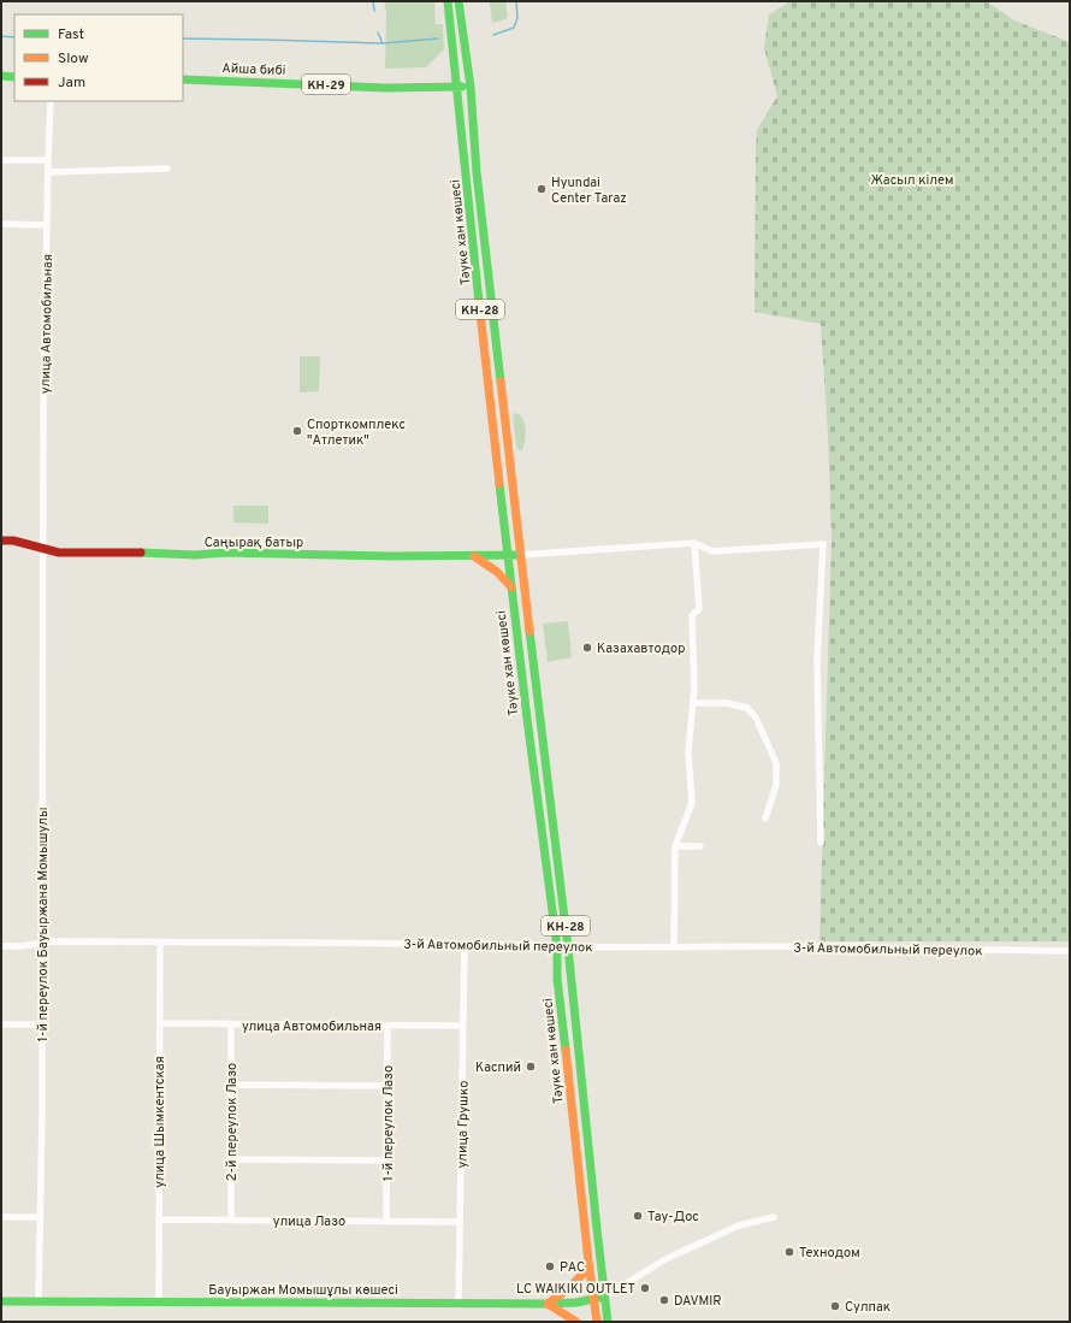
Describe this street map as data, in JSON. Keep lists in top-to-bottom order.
{
  "streets": {
    "main road": [
      "Айша бибі",
      "КН-29",
      "Тәуке хан көшесі",
      "КН-28",
      "Саңырақ батыр",
      "Бауыржан Момышұлы көшесі"
    ],
    "street": [
      "улица Автомобильная",
      "1-й переулок Бауыржана Момышулы",
      "3-й Автомобильный переулок",
      "улица Шымкентская",
      "2-й переулок Лазо",
      "1-й переулок Лазо",
      "улица Грушко",
      "улица Лазо"
    ]
  },
  "crossings": [
    ["Айша бибі", "Тәуке хан көшесі"],
    ["Тәуке хан көшесі", "Саңырақ батыр"],
    ["Тәуке хан көшесі", "3-й Автомобильный переулок"],
    ["Тәуке хан көшесі", "Бауыржан Момышұлы көшесі"],
    ["улица Автомобильная", "Саңырақ батыр"],
    ["улица Автомобильная", "1-й переулок Бауыржана Момышулы"],
    ["улица Автомобильная", "улица Шымкентская"],
    ["улица Автомобильная", "2-й переулок Лазо"],
    ["улица Автомобильная", "1-й переулок Лазо"],
    ["улица Автомобильная", "улица Грушко"],
    ["Саңырақ батыр", "1-й переулок Бауыржана Момышулы"],
    ["1-й переулок Бауыржана Момышулы", "3-й Автомобильный переулок"],
    ["1-й переулок Бауыржана Момышулы", "Бауыржан Момышұлы көшесі"],
    ["3-й Автомобильный переулок", "улица Шымкентская"],
    ["3-й Автомобильный переулок", "улица Грушко"],
    ["улица Шымкентская", "улица Лазо"],
    ["улица Шымкентская", "Бауыржан Момышұлы көшесі"],
    ["2-й переулок Лазо", "улица Лазо"],
    ["1-й переулок Лазо", "улица Лазо"],
    ["улица Грушко", "улица Лазо"],
    ["улица Грушко", "Бауыржан Момышұлы көшесі"]
  ],
  "parks": ["Жасыл кілем"],
  "places": [
    "Hyundai Center Taraz",
    "Спорткомплекс \"Атлетик\"",
    "Казахавтодор",
    "Каспий",
    "Тау-Дос",
    "Технодом",
    "РАС",
    "LC WAIKIKI OUTLET",
    "DAVMIR",
    "Сулпак"
  ],
  "legend": ["Fast", "Slow", "Jam"]
}
